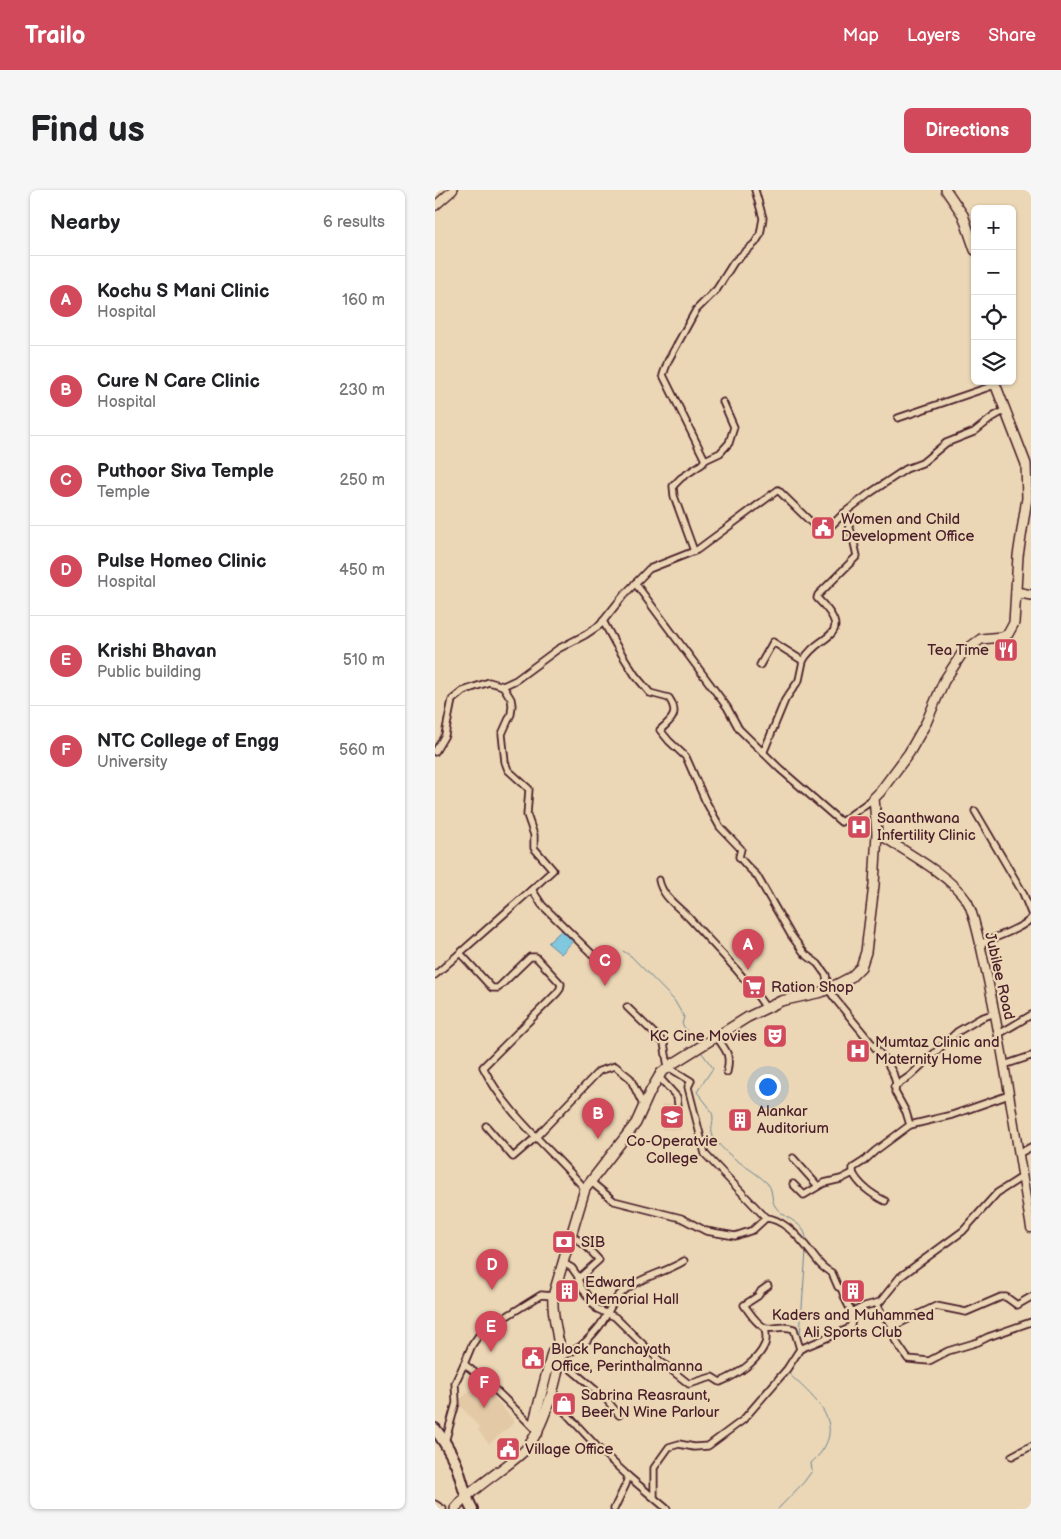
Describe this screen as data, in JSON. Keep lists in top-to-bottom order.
{
  "streets": {
    "main road": ["Jubilee Road"]
  },
  "places": {
    "public building": ["Women and Child Development Office", "Block Panchayath Office, Perinthalmanna", "Village Office"],
    "restaurant": ["Tea Time"],
    "hospital": ["Saanthwana Infertility Clinic", "Mumtaz Clinic and Maternity Home"],
    "supermarket": ["Ration Shop"],
    "theatre": ["KC Cine Movies"],
    "school or university": ["Co-Operatvie College"],
    "building": ["Alankar Auditorium", "Edward Memorial Hall", "Kaders and Muhammed Ali Sports Club"],
    "bank": ["SIB"],
    "shop": ["Sabrina Reasraunt, Beer N Wine Parlour"]
  },
  "page": {
    "header": "Trailo",
    "nav": ["Map", "Layers", "Share"],
    "buttons": "Directions",
    "title": "Find us",
    "heading": ["Nearby", "6 results"],
    "map_buttons": ["+", "−"],
    "list": [
      {
        "mark": "A",
        "name": "Kochu S Mani Clinic",
        "note": "Hospital",
        "value": "160 m"
      },
      {
        "mark": "B",
        "name": "Cure N Care Clinic",
        "note": "Hospital",
        "value": "230 m"
      },
      {
        "mark": "C",
        "name": "Puthoor Siva Temple",
        "note": "Temple",
        "value": "250 m"
      },
      {
        "mark": "D",
        "name": "Pulse Homeo Clinic",
        "note": "Hospital",
        "value": "450 m"
      },
      {
        "mark": "E",
        "name": "Krishi Bhavan",
        "note": "Public building",
        "value": "510 m"
      },
      {
        "mark": "F",
        "name": "NTC College of Engg",
        "note": "University",
        "value": "560 m"
      }
    ],
    "pins": [
      "A",
      "C",
      "B",
      "D",
      "E",
      "F"
    ]
  }
}
